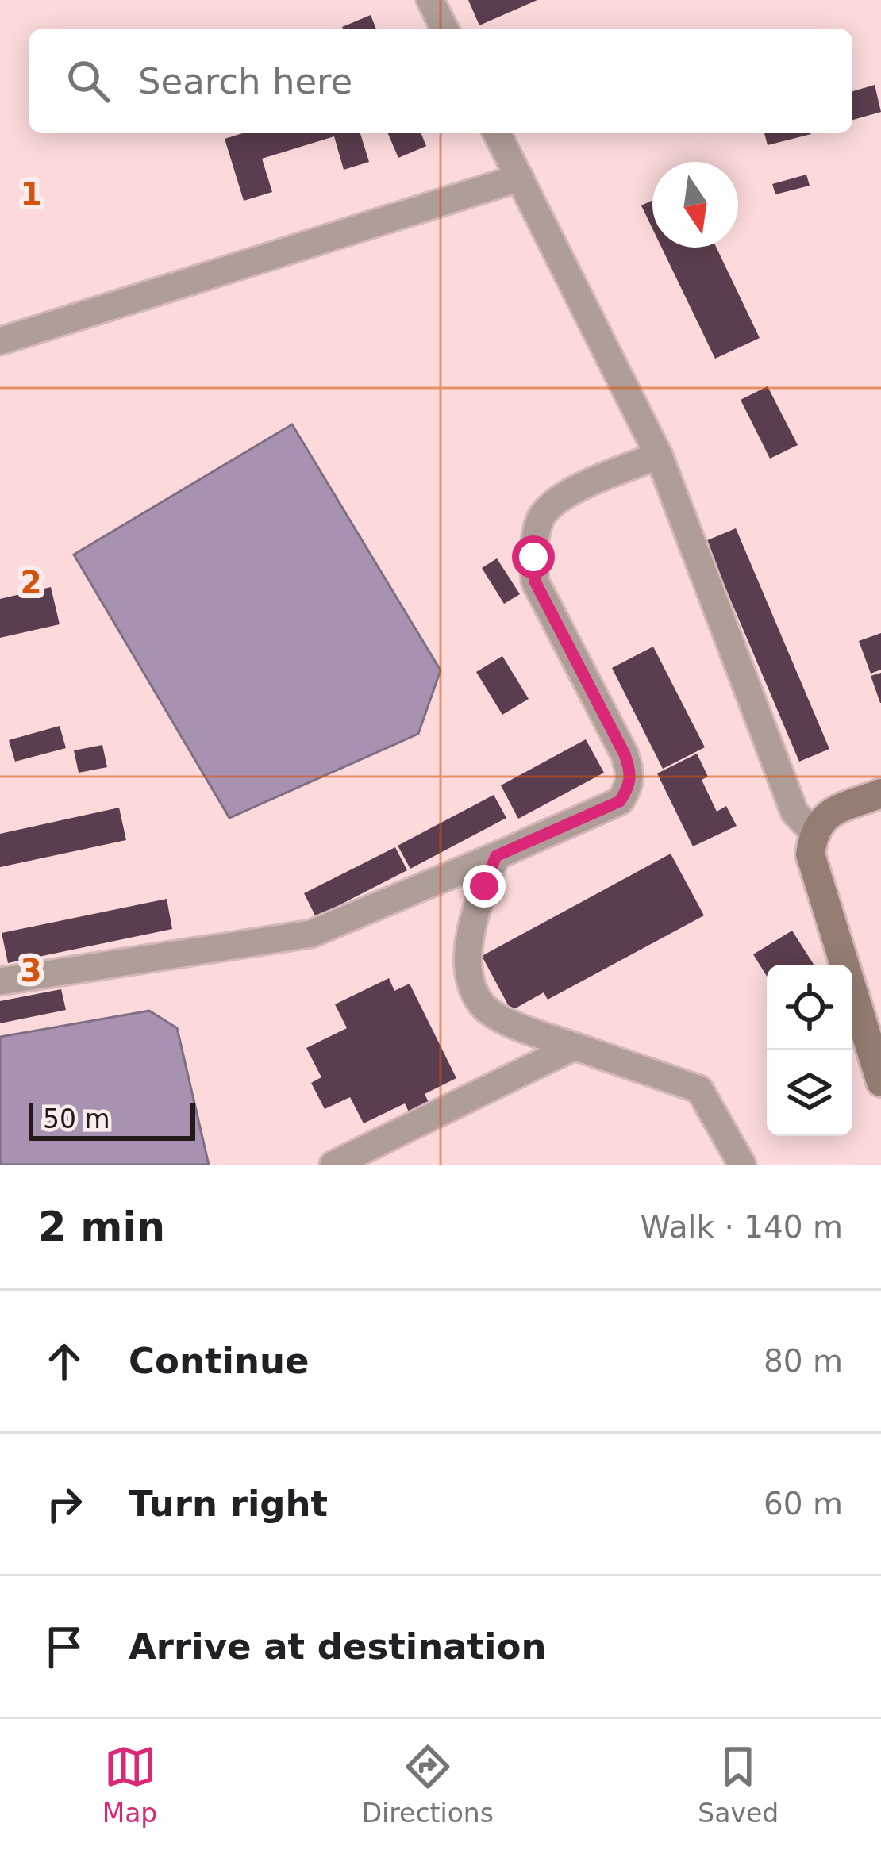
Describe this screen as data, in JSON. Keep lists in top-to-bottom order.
{
  "scale_bar": "50 m",
  "north": "bottom",
  "page": {
    "search": "Search here",
    "scale": "50 m",
    "heading": ["2 min", "Walk · 140 m"],
    "list": [
      ["Continue", "80 m"],
      ["Turn right", "60 m"],
      "Arrive at destination"
    ],
    "nav": ["Map", "Directions", "Saved"]
  },
  "grid": {
    "rows": ["1", "2", "3"]
  }
}
